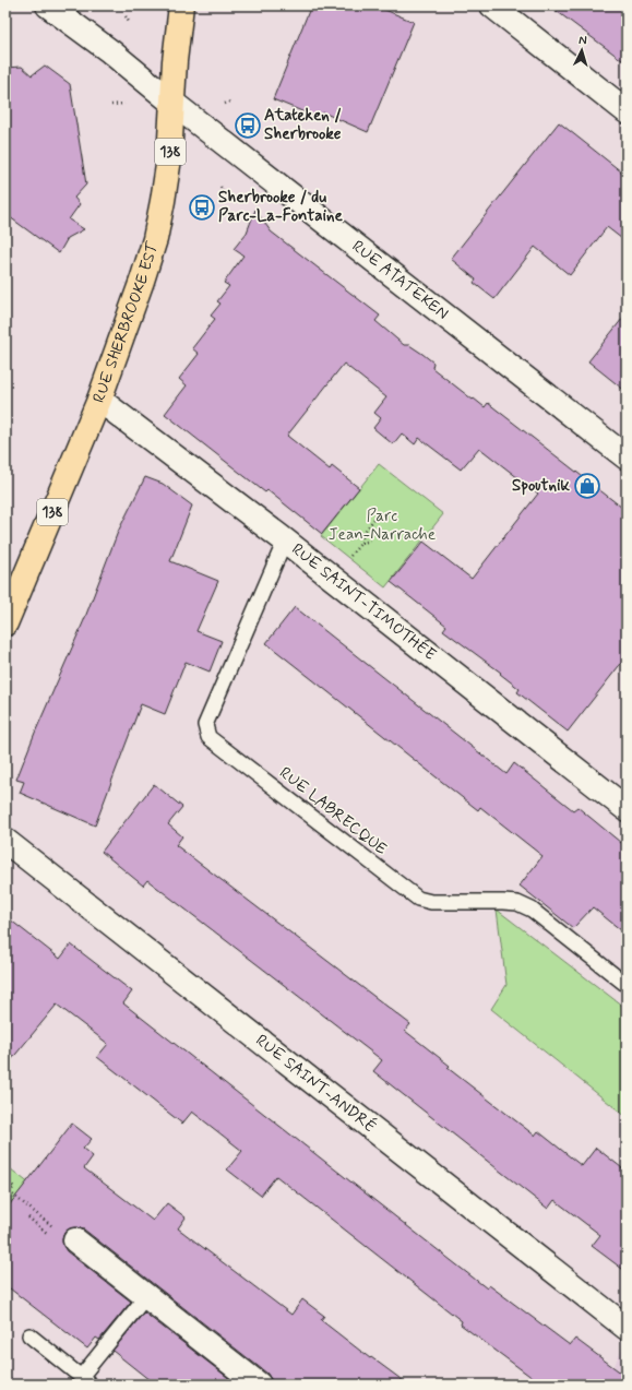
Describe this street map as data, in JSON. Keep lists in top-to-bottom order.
{
  "streets": {
    "main road": ["138", "RUE SHERBROOKE EST"],
    "street": ["RUE ATATEKEN", "RUE SAINT-TIMOTHÉE", "RUE SAINT-ANDRÉ"],
    "lane": ["RUE LABRECQUE"]
  },
  "crossings": [
    ["RUE ATATEKEN", "RUE SHERBROOKE EST"],
    ["RUE SHERBROOKE EST", "RUE SAINT-TIMOTHÉE"],
    ["RUE SAINT-TIMOTHÉE", "RUE LABRECQUE"]
  ],
  "parks": ["Parc Jean-Narrache"],
  "places": {
    "bus stop": ["Atateken / Sherbrooke", "Sherbrooke / du Parc-La-Fontaine"],
    "shop": ["Spoutnik"]
  },
  "north": "top"
}
